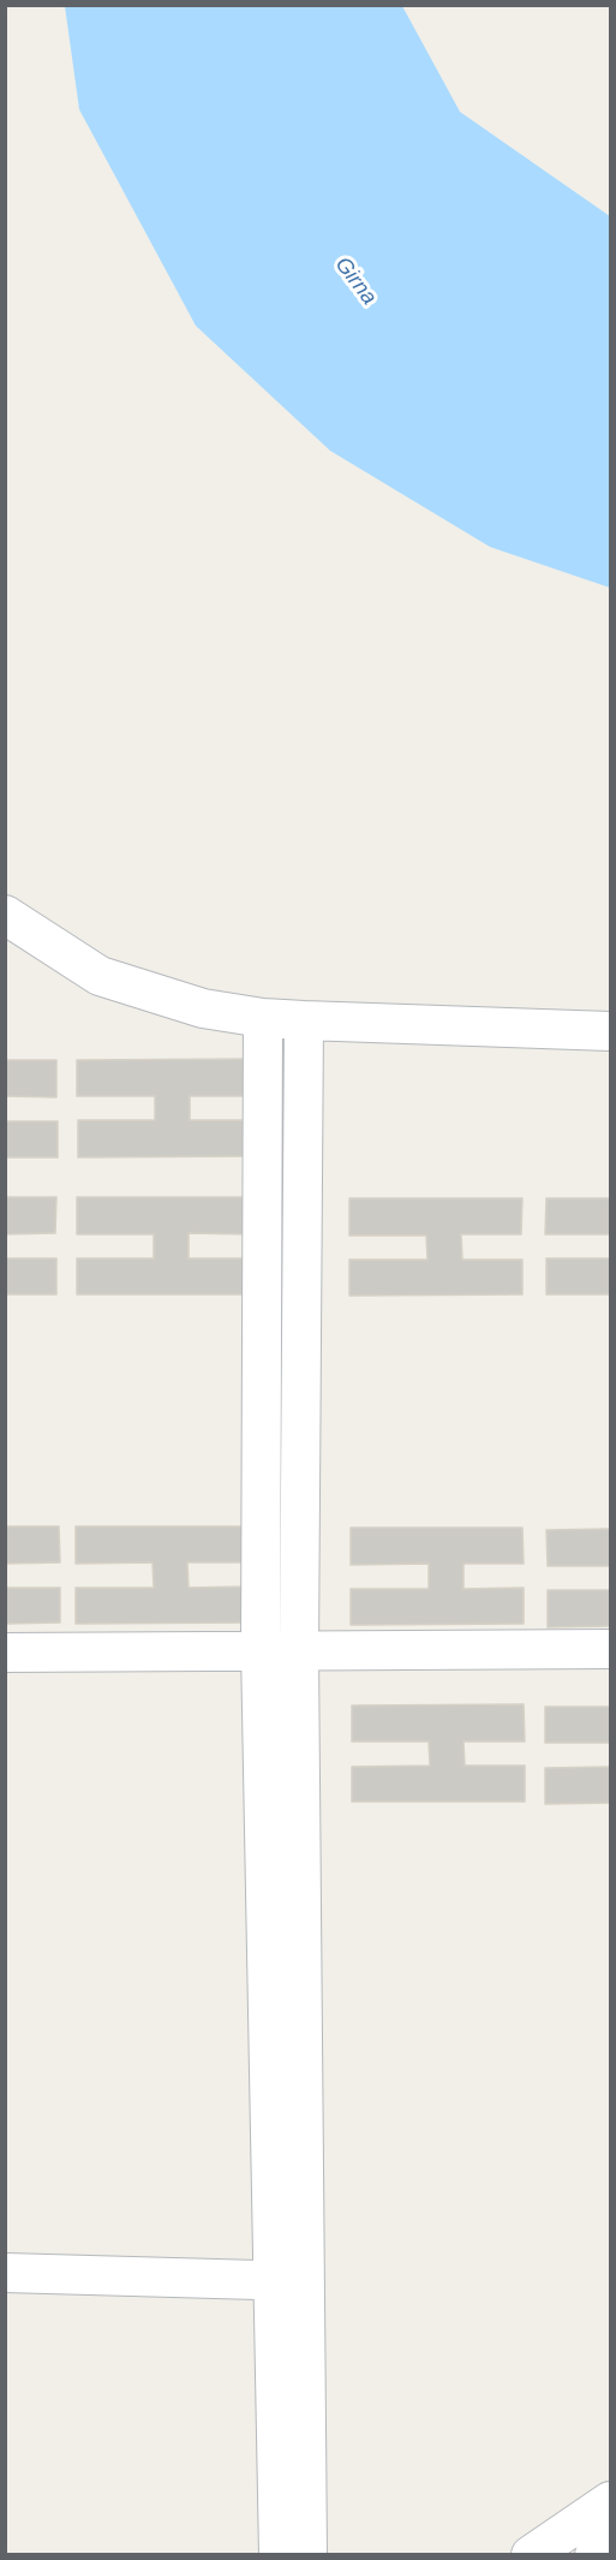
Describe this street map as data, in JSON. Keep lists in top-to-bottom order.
{
  "water": ["Girna"]
}
